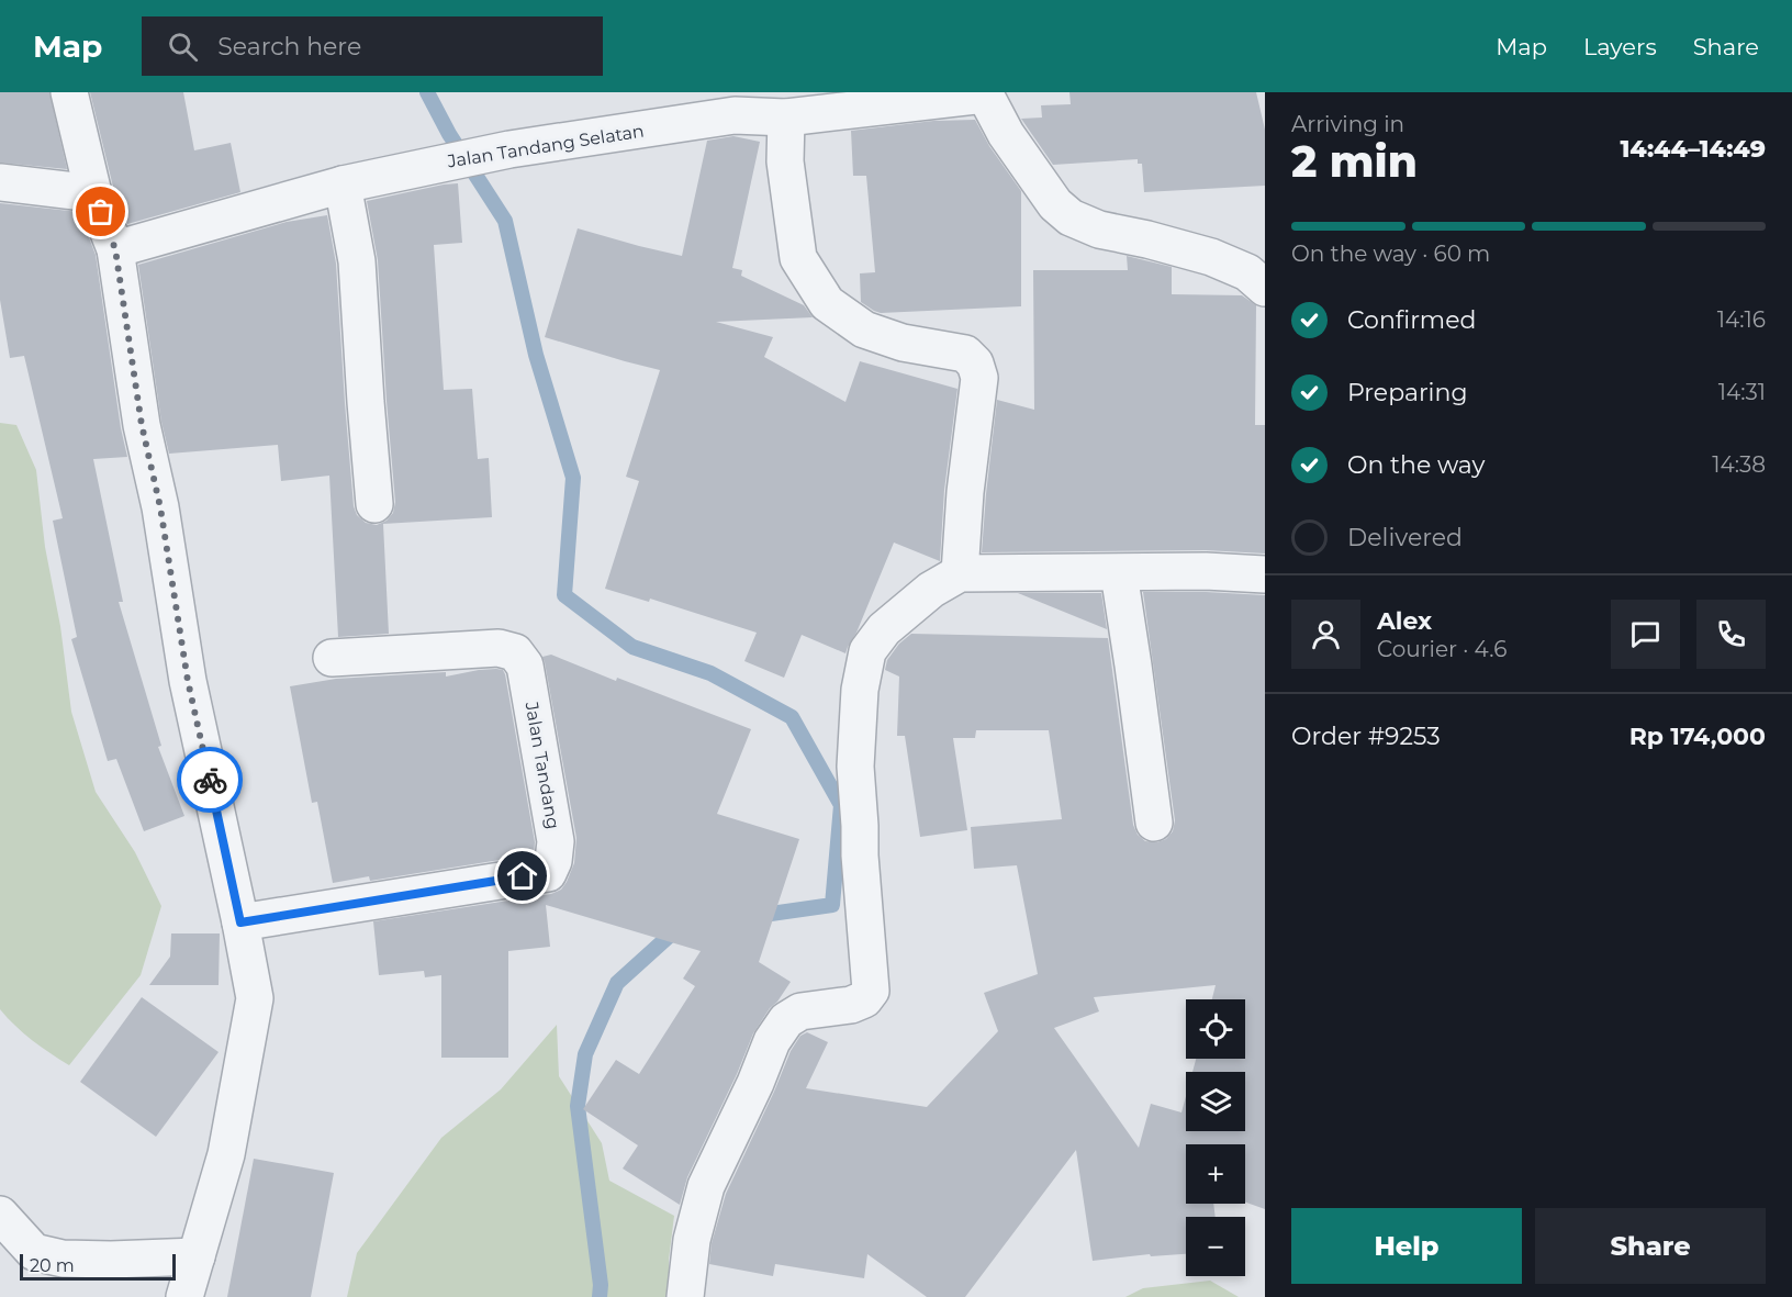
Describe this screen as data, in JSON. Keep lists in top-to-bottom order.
{
  "streets": {
    "street": ["Jalan Tandang Selatan", "Jalan Tandang"]
  },
  "scale_bar": "20 m",
  "page": {
    "header": "Map",
    "search": "Search here",
    "nav": ["Map", "Layers", "Share"],
    "heading": ["2 min", "Arriving in", "14:44–14:49"],
    "panel": [
      "Alex",
      "Courier · 4.6",
      "Order #9253",
      "Rp 174,000"
    ],
    "bar": "On the way · 60 m",
    "list": [
      ["Confirmed", "14:16"],
      ["Preparing", "14:31"],
      ["On the way", "14:38"],
      "Delivered"
    ],
    "map_buttons": ["+", "−"],
    "buttons": ["Help", "Share"],
    "scale": "20 m"
  }
}
